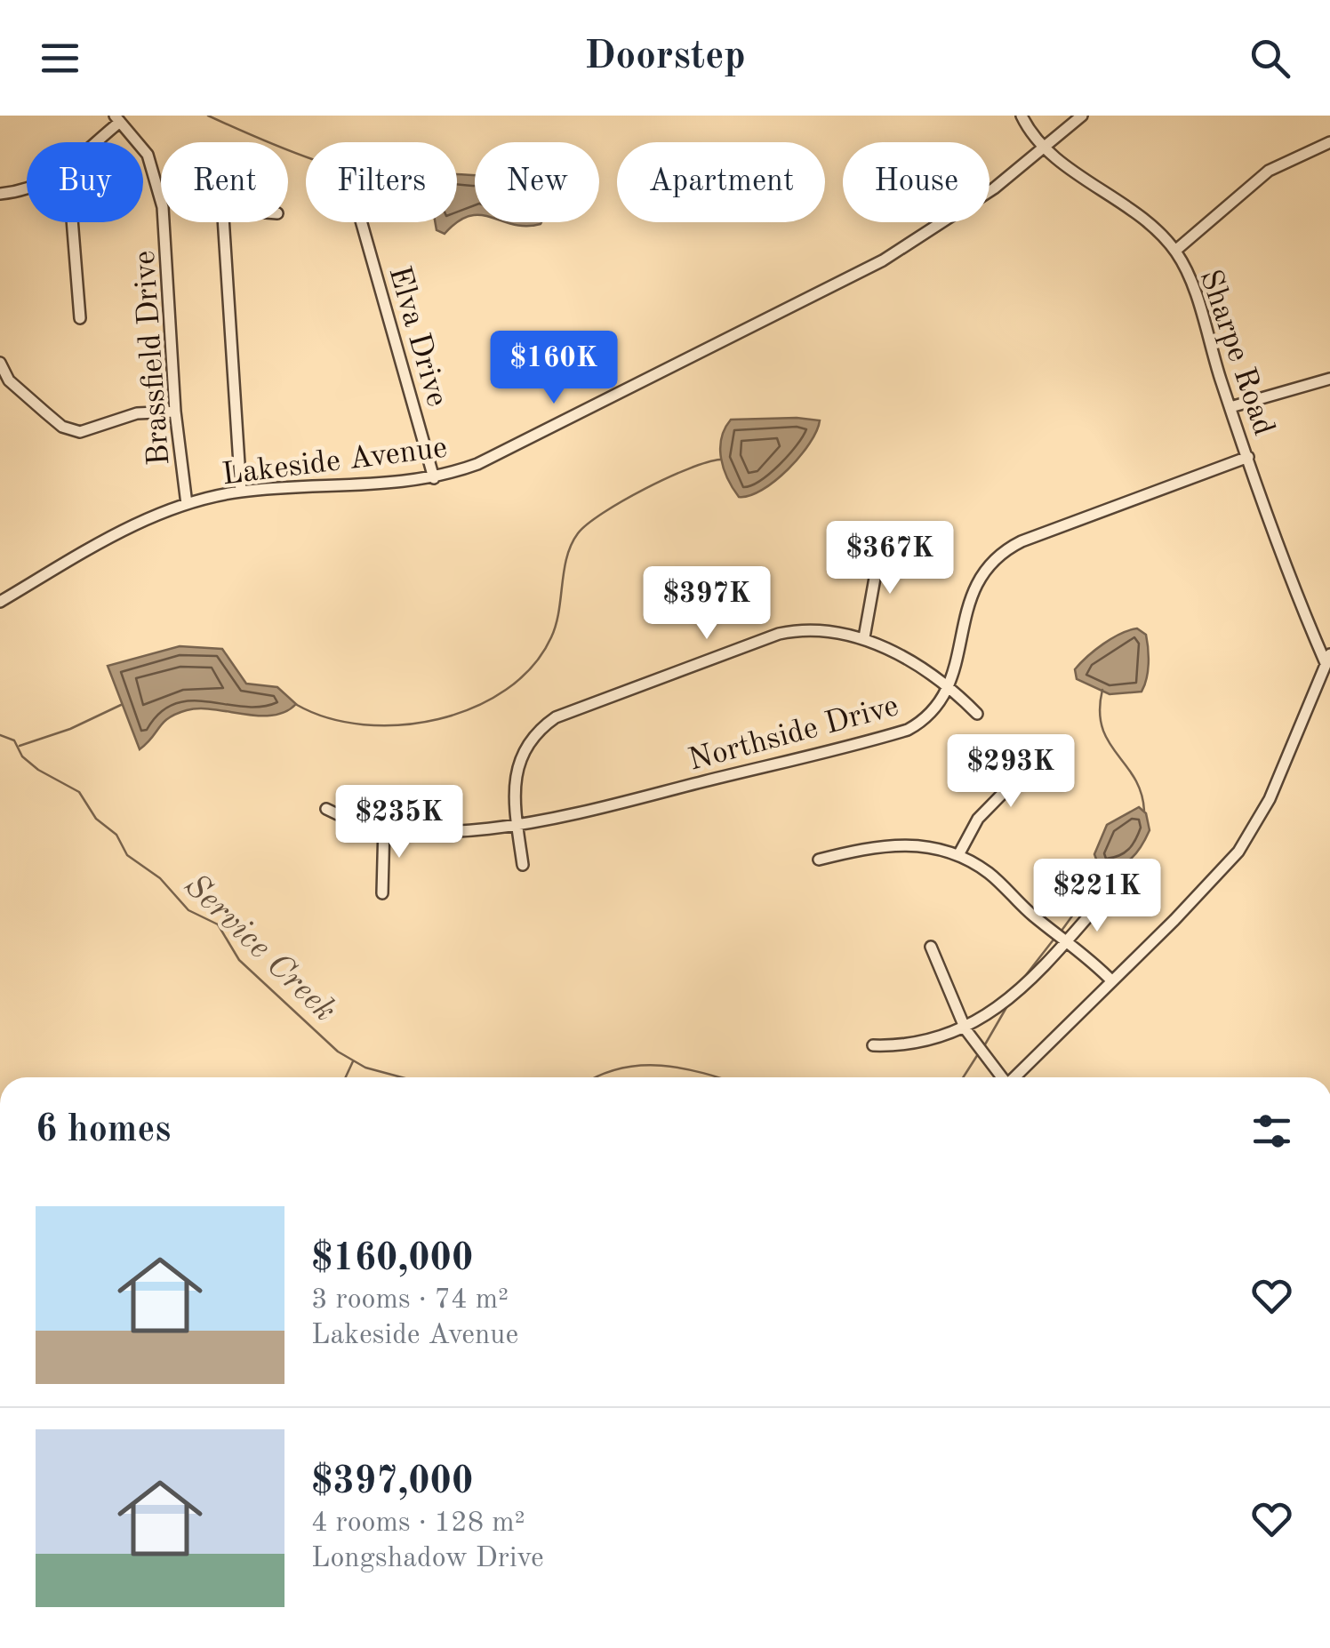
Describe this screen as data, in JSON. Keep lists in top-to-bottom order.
{
  "streets": {
    "street": [
      "Elva Drive",
      "Sharpe Road",
      "Brassfield Drive",
      "Lakeside Avenue",
      "Northside Drive"
    ]
  },
  "crossings": [
    ["Elva Drive", "Lakeside Avenue"],
    ["Sharpe Road", "Lakeside Avenue"],
    ["Sharpe Road", "Northside Drive"],
    ["Brassfield Drive", "Lakeside Avenue"]
  ],
  "water": ["Service Creek"],
  "page": {
    "header": "Doorstep",
    "chip": [
      "Buy",
      "Rent",
      "Filters",
      "New",
      "Apartment",
      "House"
    ],
    "price": [
      "$160K",
      "$367K",
      "$397K",
      "$293K",
      "$235K",
      "$221K"
    ],
    "heading": "6 homes",
    "list": [
      {
        "name": "$160,000",
        "note": "3 rooms · 74 m² · Lakeside Avenue"
      },
      {
        "name": "$397,000",
        "note": "4 rooms · 128 m² · Longshadow Drive"
      }
    ]
  }
}
